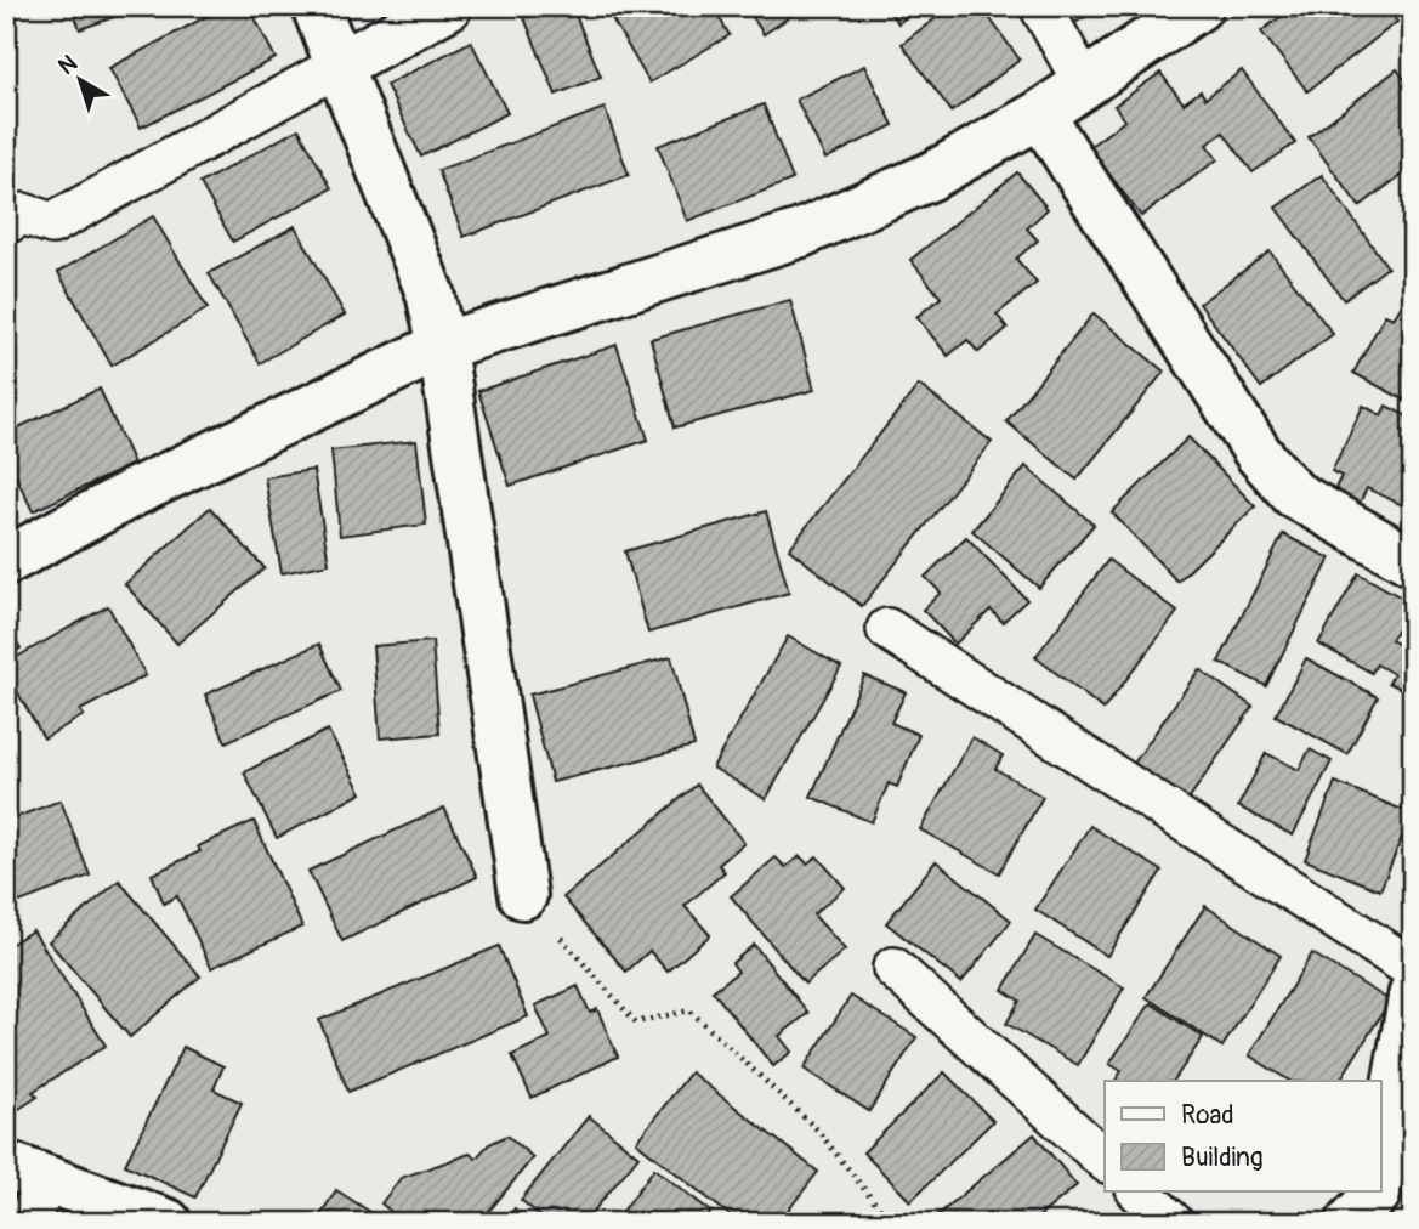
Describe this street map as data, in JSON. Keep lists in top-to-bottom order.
{
  "legend": ["Road", "Building"],
  "north": "top left"
}
